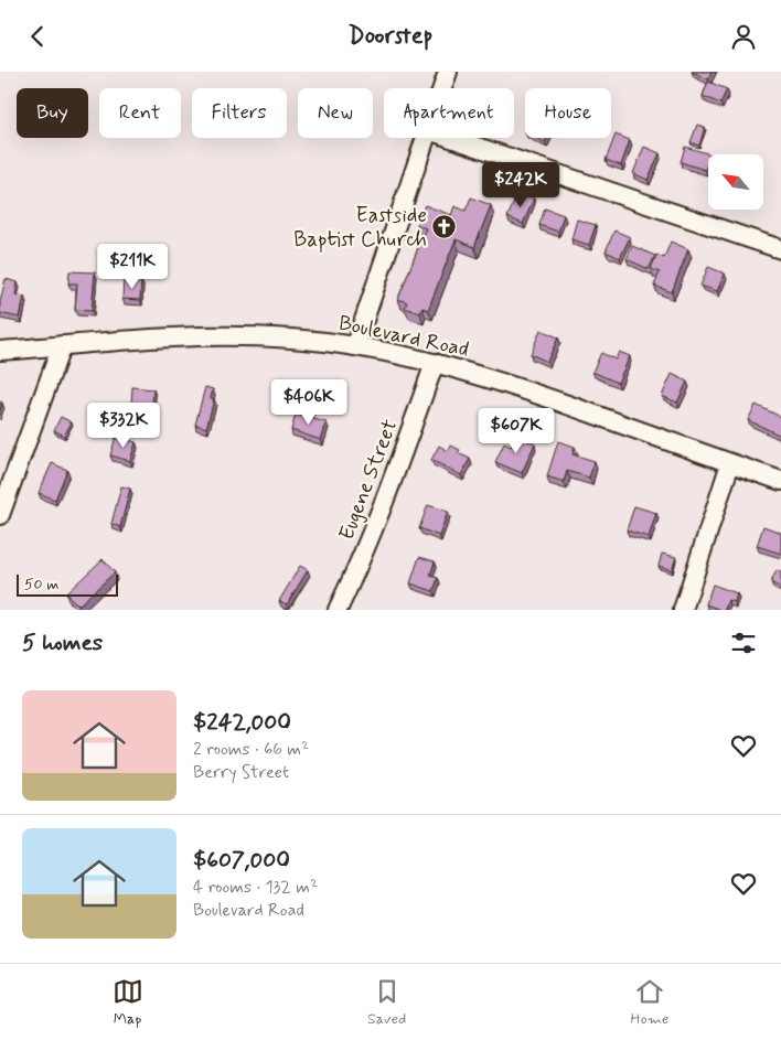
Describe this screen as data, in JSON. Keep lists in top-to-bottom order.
{
  "streets": {
    "street": ["Boulevard Road", "Eugene Street"]
  },
  "crossings": [
    ["Boulevard Road", "Eugene Street"]
  ],
  "places": {
    "church": ["Eastside Baptist Church"]
  },
  "scale_bar": "50 m",
  "north": "top left",
  "page": {
    "header": "Doorstep",
    "chip": [
      "Buy",
      "Rent",
      "Filters",
      "New",
      "Apartment",
      "House"
    ],
    "price": [
      "$242K",
      "$211K",
      "$406K",
      "$332K",
      "$607K"
    ],
    "scale": "50 m",
    "heading": "5 homes",
    "list": [
      {
        "name": "$242,000",
        "note": "2 rooms · 66 m² · Berry Street"
      },
      {
        "name": "$607,000",
        "note": "4 rooms · 132 m² · Boulevard Road"
      }
    ],
    "tabs": ["Map", "Saved", "Home"]
  }
}
